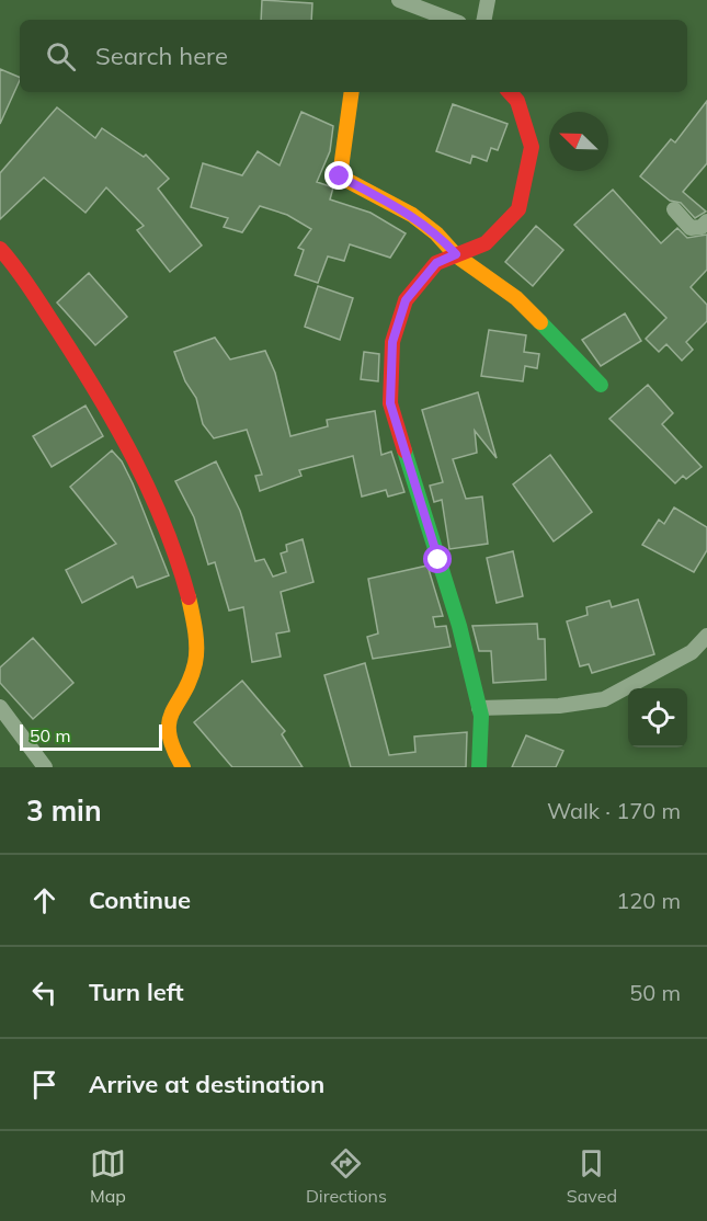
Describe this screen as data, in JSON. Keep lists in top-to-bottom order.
{
  "scale_bar": "50 m",
  "north": "top left",
  "page": {
    "search": "Search here",
    "scale": "50 m",
    "heading": ["3 min", "Walk · 170 m"],
    "list": [
      ["Continue", "120 m"],
      ["Turn left", "50 m"],
      "Arrive at destination"
    ],
    "nav": ["Map", "Directions", "Saved"]
  }
}
